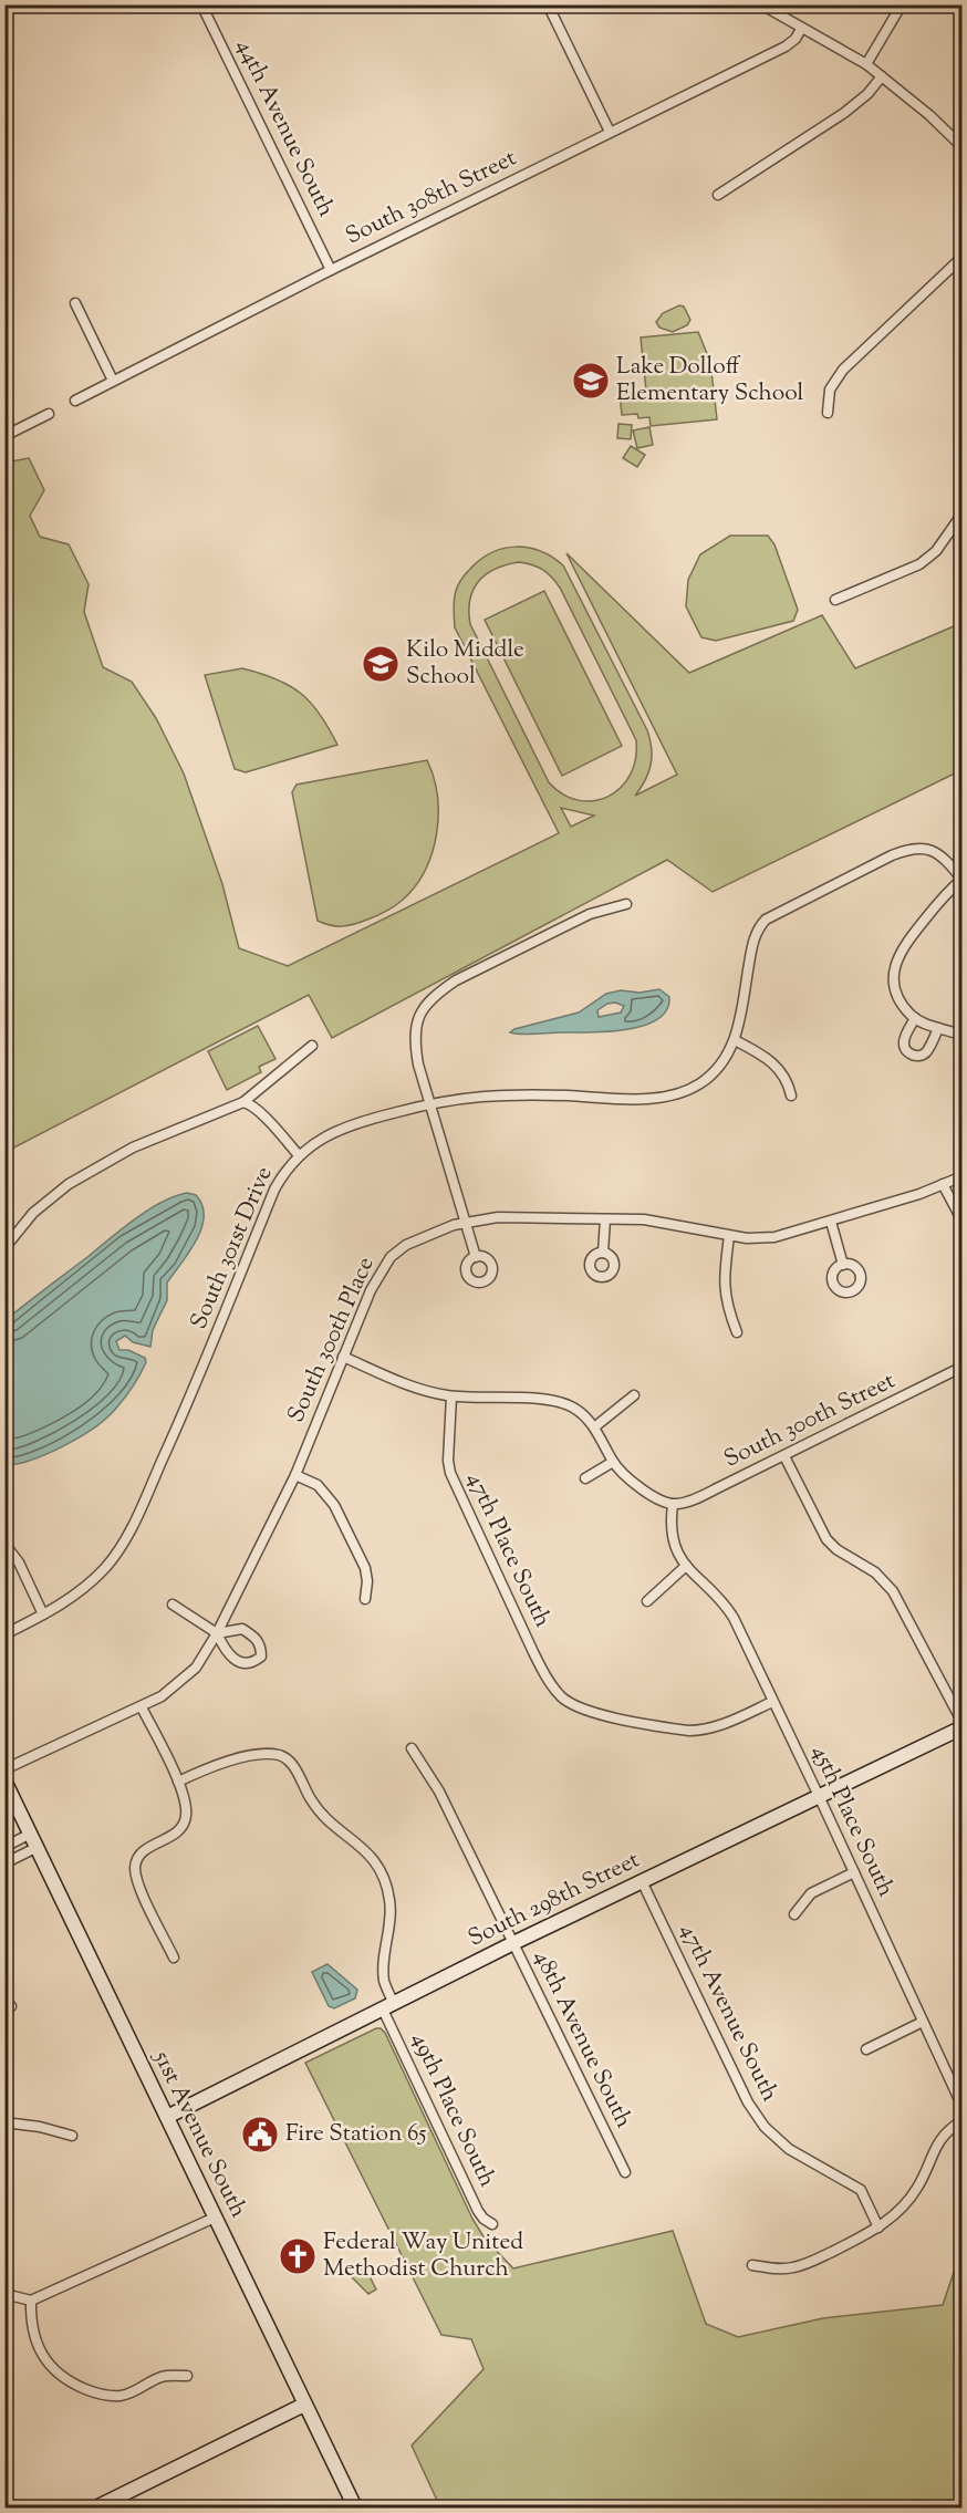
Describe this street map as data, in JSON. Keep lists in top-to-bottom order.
{
  "streets": {
    "street": [
      "44th Avenue South",
      "South 308th Street",
      "South 301st Drive",
      "South 300th Place",
      "South 300th Street",
      "47th Place South",
      "45th Place South",
      "South 298th Street",
      "47th Avenue South",
      "48th Avenue South",
      "49th Place South",
      "51st Avenue South"
    ]
  },
  "crossings": [
    ["44th Avenue South", "South 308th Street"],
    ["South 300th Street", "45th Place South"],
    ["47th Place South", "45th Place South"],
    ["45th Place South", "South 298th Street"],
    ["South 298th Street", "47th Avenue South"],
    ["South 298th Street", "48th Avenue South"],
    ["South 298th Street", "49th Place South"],
    ["South 298th Street", "51st Avenue South"]
  ],
  "places": {
    "school or university": ["Lake Dolloff Elementary School", "Kilo Middle School"],
    "public building": ["Fire Station 65"],
    "church": ["Federal Way United Methodist Church"]
  }
}
